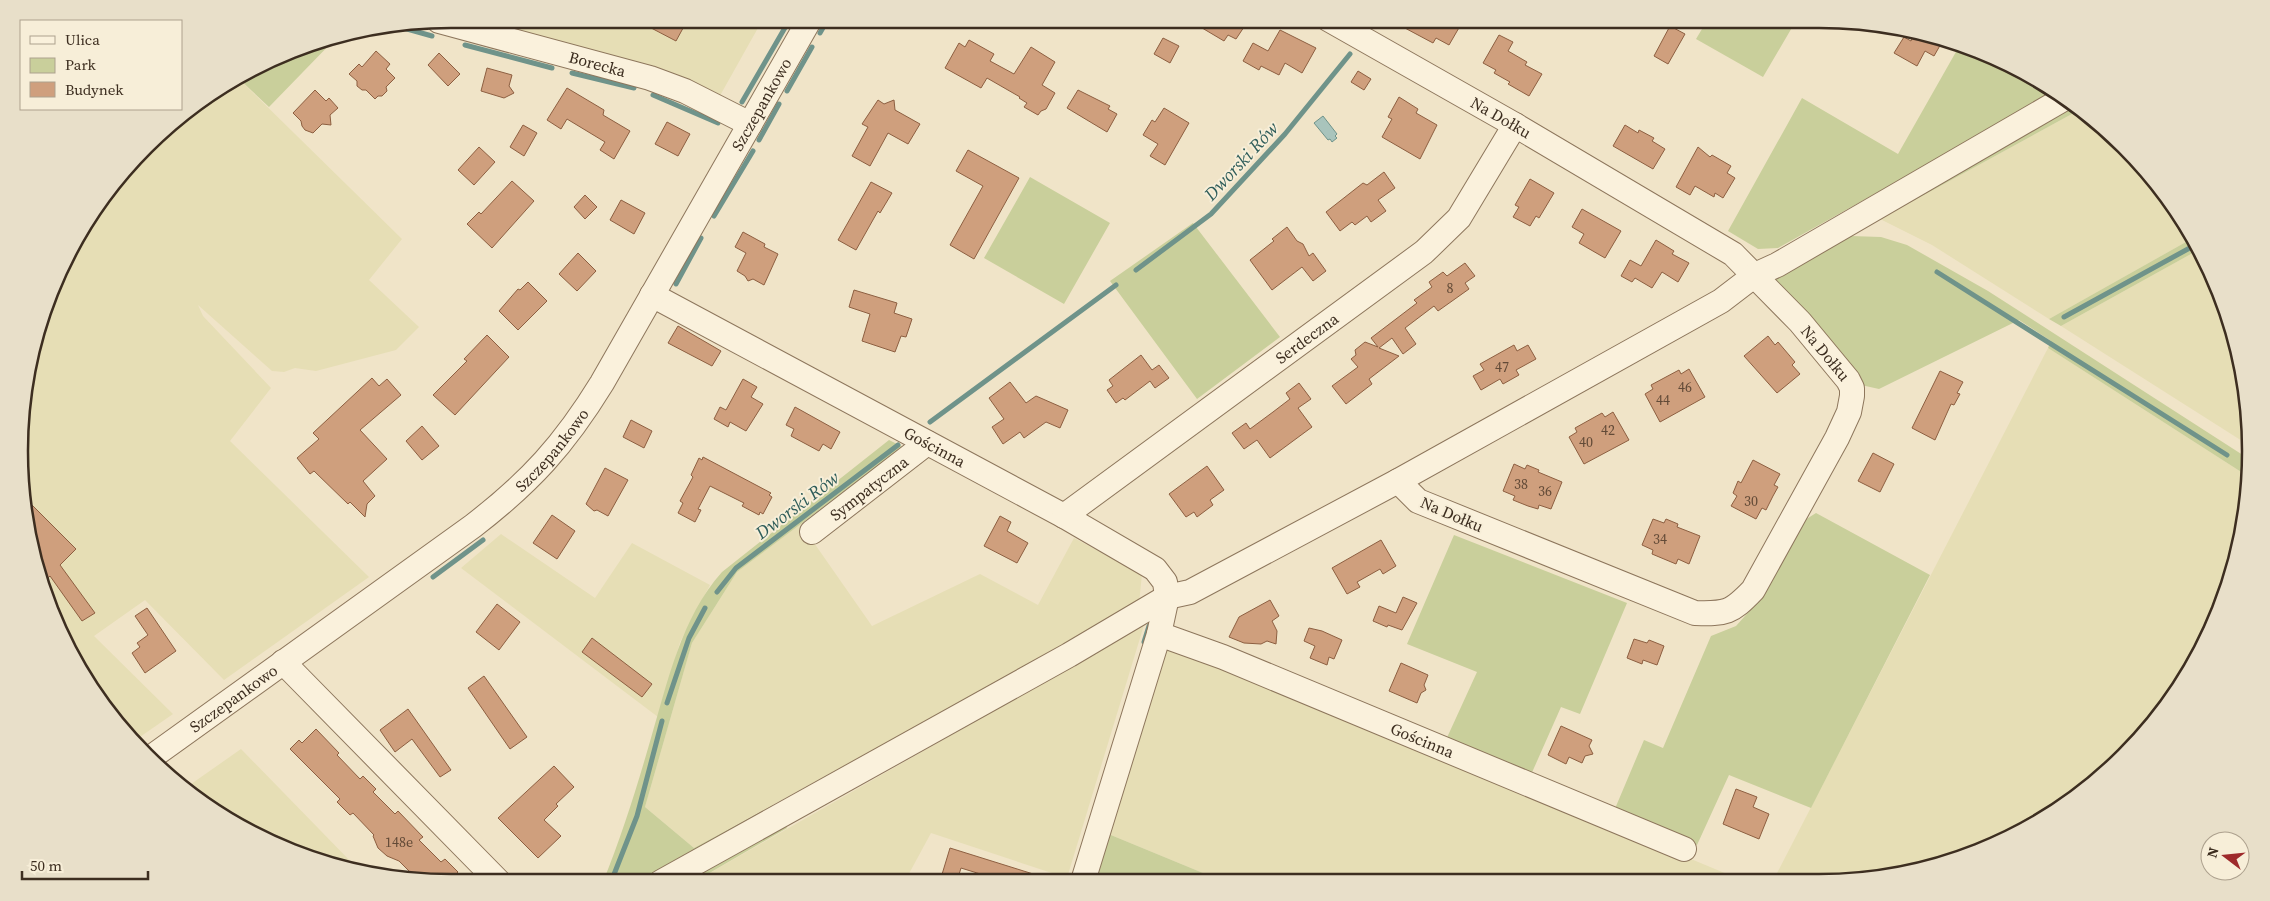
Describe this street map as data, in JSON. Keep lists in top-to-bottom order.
{
  "streets": {
    "street": [
      "Borecka",
      "Szczepankowo",
      "Na Dołku",
      "Serdeczna",
      "Gościnna",
      "Sympatyczna"
    ]
  },
  "crossings": [
    ["Borecka", "Szczepankowo"],
    ["Szczepankowo", "Gościnna"],
    ["Na Dołku", "Serdeczna"],
    ["Serdeczna", "Gościnna"],
    ["Gościnna", "Sympatyczna"]
  ],
  "water": ["Dworski Rów"],
  "house_numbers": [
    "8",
    "47",
    "46",
    "44",
    "42",
    "40",
    "38",
    "36",
    "30",
    "34",
    "148e"
  ],
  "legend": ["Ulica", "Park", "Budynek"],
  "scale_bar": "50 m",
  "north": "left"
}
